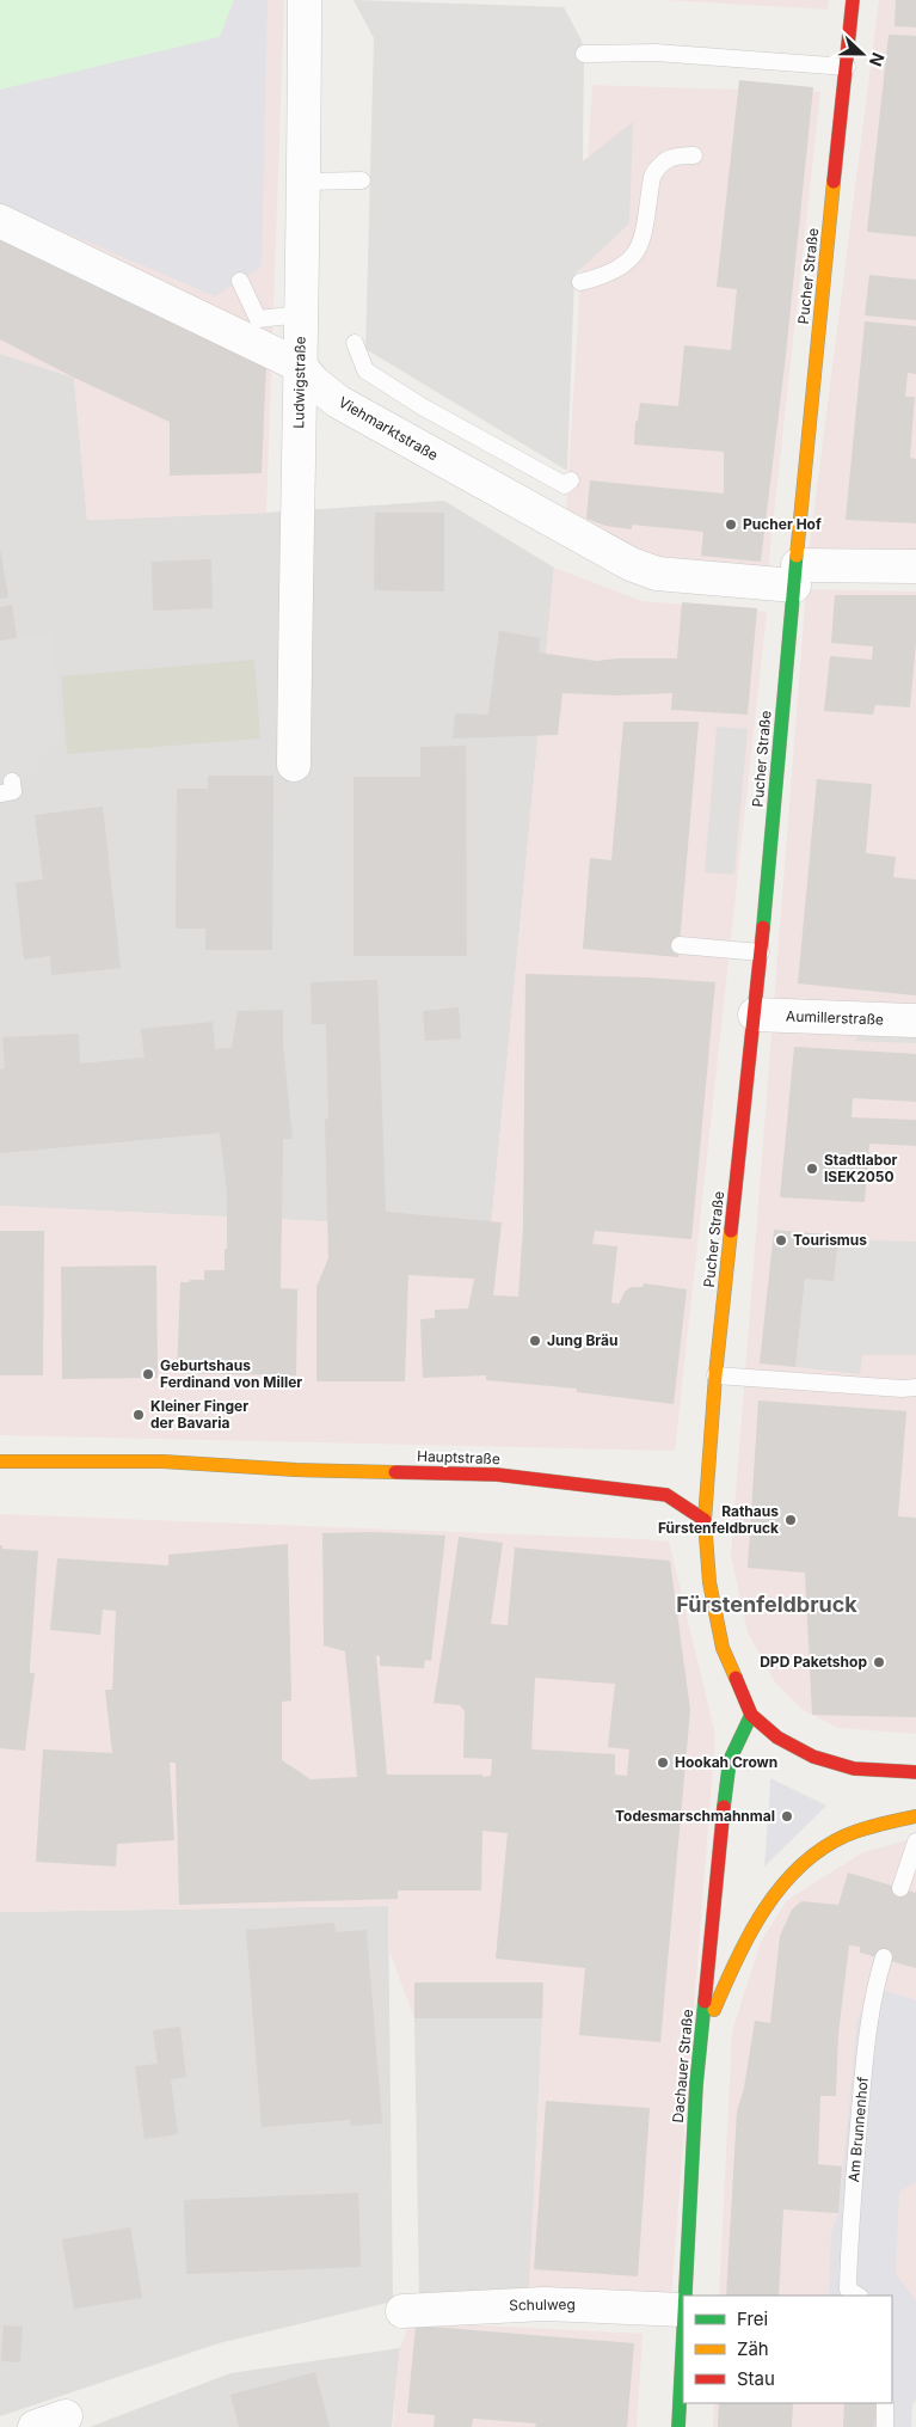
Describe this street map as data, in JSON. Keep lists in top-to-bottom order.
{
  "streets": {
    "street": [
      "Pucher Straße",
      "Ludwigstraße",
      "Viehmarktstraße",
      "Aumillerstraße",
      "Hauptstraße",
      "Dachauer Straße",
      "Schulweg"
    ],
    "lane": ["Am Brunnenhof"]
  },
  "crossings": [
    ["Pucher Straße", "Viehmarktstraße"],
    ["Pucher Straße", "Aumillerstraße"],
    ["Pucher Straße", "Hauptstraße"],
    ["Ludwigstraße", "Viehmarktstraße"],
    ["Dachauer Straße", "Schulweg"]
  ],
  "districts": ["Fürstenfeldbruck"],
  "places": [
    "Pucher Hof",
    "Stadtlabor ISEK2050",
    "Tourismus",
    "Jung Bräu",
    "Geburtshaus Ferdinand von Miller",
    "Kleiner Finger der Bavaria",
    "Rathaus Fürstenfeldbruck",
    "DPD Paketshop",
    "Hookah Crown",
    "Todesmarschmahnmal"
  ],
  "legend": ["Frei", "Zäh", "Stau"],
  "north": "right"
}
